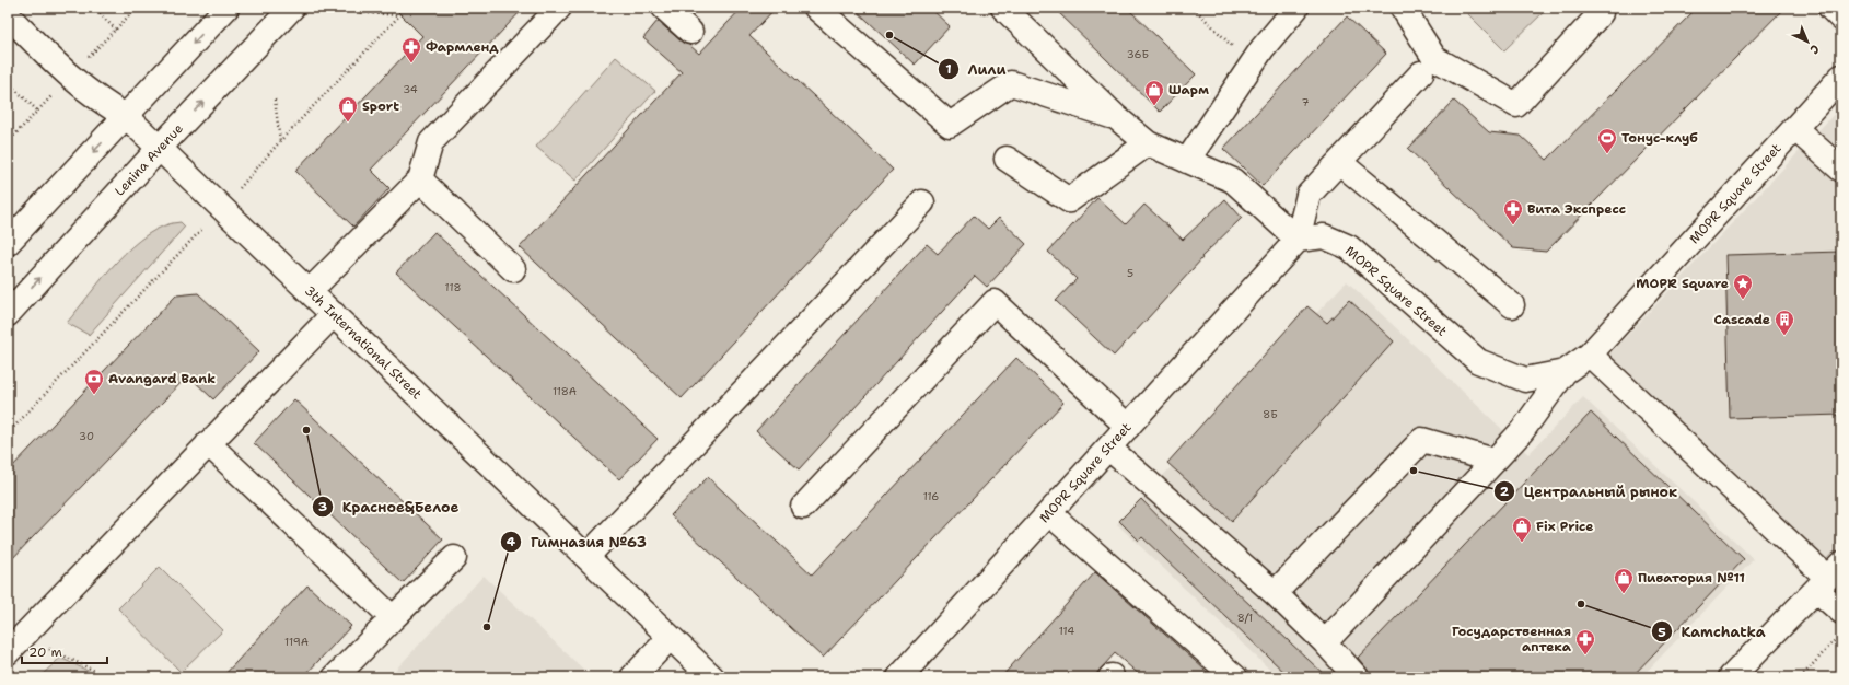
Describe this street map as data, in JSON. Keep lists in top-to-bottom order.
{
  "streets": {
    "street": ["Lenina Avenue", "MOPR Square Street", "3th International Street"]
  },
  "crossings": [
    ["Lenina Avenue", "3th International Street"]
  ],
  "places": {
    "other": [
      "Лили",
      "Красное&Белое",
      "Центральный рынок",
      "Kamchatka",
      "Гимназия №63"
    ],
    "pharmacy": ["Фармленд", "Вита Экспресс", "Государственная аптека"],
    "shop": [
      "Шарм",
      "Sport",
      "Fix Price",
      "Пиватория №11"
    ],
    "sports": ["Тонус-клуб"],
    "place": ["MOPR Square"],
    "building": ["Cascade"],
    "bank": ["Avangard Bank"]
  },
  "house_numbers": [
    "36Б",
    "34",
    "7",
    "5",
    "118",
    "118А",
    "8Б",
    "30",
    "116",
    "8/1",
    "114",
    "119А"
  ],
  "scale_bar": "20 m",
  "north": "bottom right"
}
